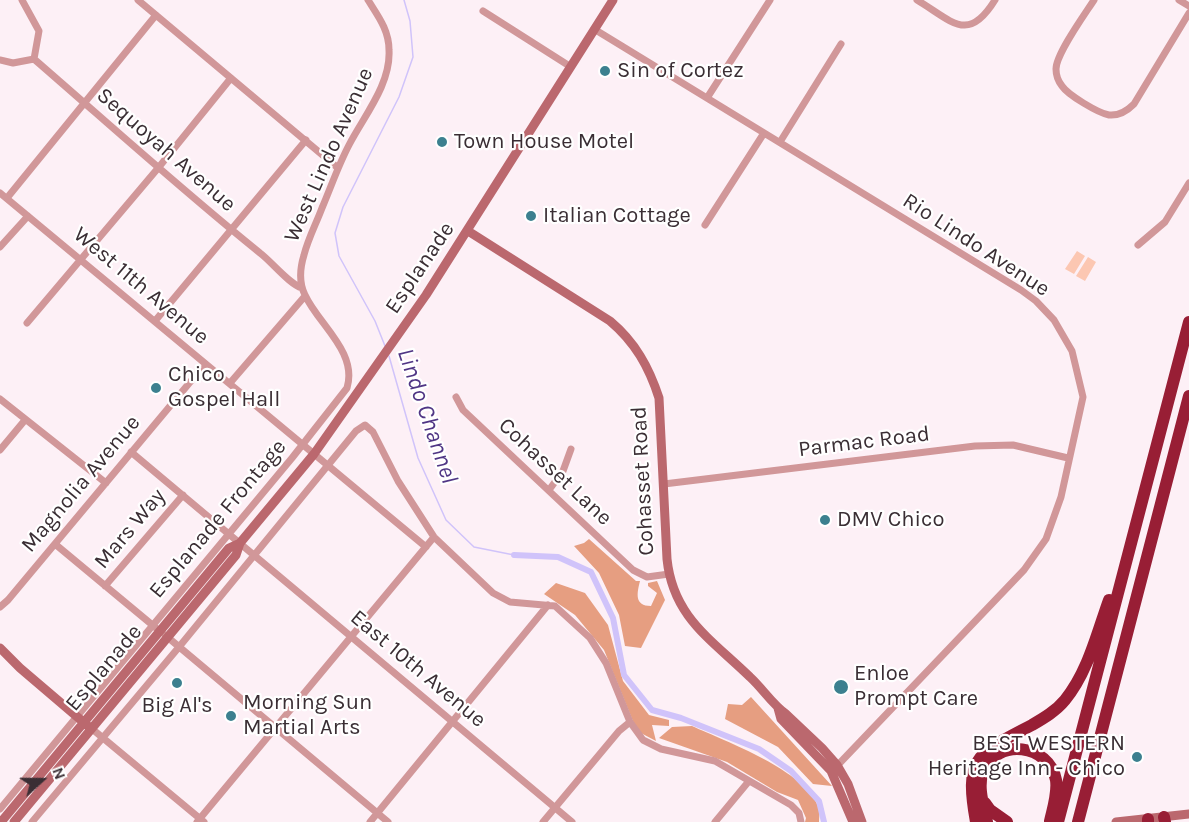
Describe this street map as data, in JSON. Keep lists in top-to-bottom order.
{
  "streets": {
    "main road": ["Esplanade", "Cohasset Road"],
    "street": [
      "Sequoyah Avenue",
      "West Lindo Avenue",
      "Rio Lindo Avenue",
      "West 11th Avenue",
      "Parmac Road",
      "Cohasset Lane",
      "Magnolia Avenue",
      "Esplanade Frontage",
      "Mars Way",
      "East 10th Avenue"
    ]
  },
  "crossings": [
    ["Sequoyah Avenue", "West Lindo Avenue"],
    ["West Lindo Avenue", "West 11th Avenue"],
    ["West Lindo Avenue", "Esplanade Frontage"],
    ["Rio Lindo Avenue", "Esplanade"],
    ["Rio Lindo Avenue", "Parmac Road"],
    ["Rio Lindo Avenue", "Cohasset Road"],
    ["Esplanade", "West 11th Avenue"],
    ["Esplanade", "Cohasset Road"],
    ["Esplanade", "Esplanade Frontage"],
    ["Esplanade", "East 10th Avenue"],
    ["West 11th Avenue", "Magnolia Avenue"],
    ["West 11th Avenue", "Esplanade Frontage"],
    ["Parmac Road", "Cohasset Road"],
    ["Cohasset Lane", "Cohasset Road"],
    ["Magnolia Avenue", "East 10th Avenue"],
    ["Esplanade Frontage", "East 10th Avenue"],
    ["Mars Way", "East 10th Avenue"]
  ],
  "water": ["Lindo Channel"],
  "places": [
    "Sin of Cortez",
    "Town House Motel",
    "Italian Cottage",
    "Chico Gospel Hall",
    "DMV Chico",
    "Big Al's",
    "Enloe Prompt Care",
    "Morning Sun Martial Arts",
    "BEST WESTERN Heritage Inn - Chico"
  ],
  "north": "right"
}
